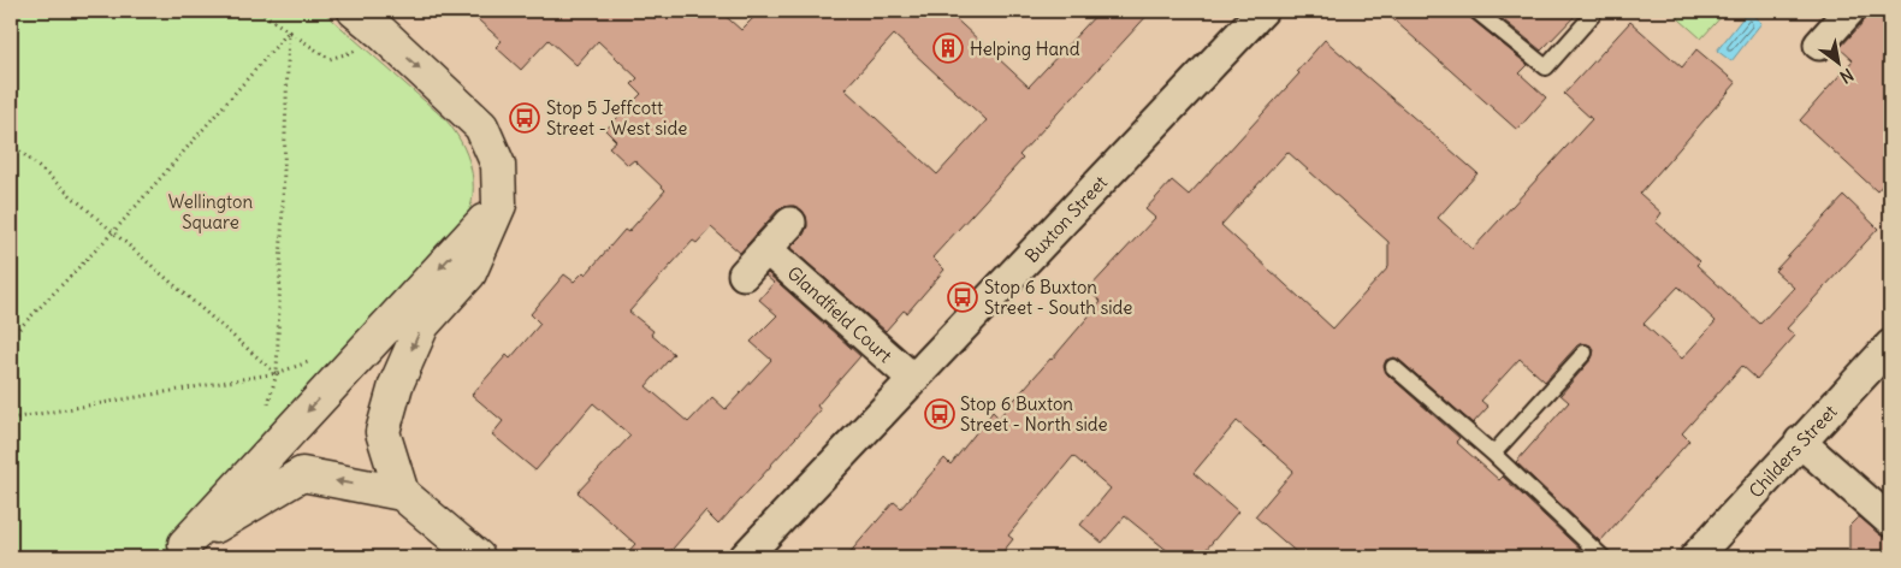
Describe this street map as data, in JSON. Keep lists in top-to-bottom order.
{
  "streets": {
    "street": ["Buxton Street", "Glandfield Court", "Childers Street"]
  },
  "crossings": [
    ["Buxton Street", "Glandfield Court"]
  ],
  "parks": ["Wellington Square"],
  "places": {
    "building": ["Helping Hand"],
    "bus stop": ["Stop 5 Jeffcott Street - West side", "Stop 6 Buxton Street - South side", "Stop 6 Buxton Street - North side"]
  },
  "north": "bottom right"
}
